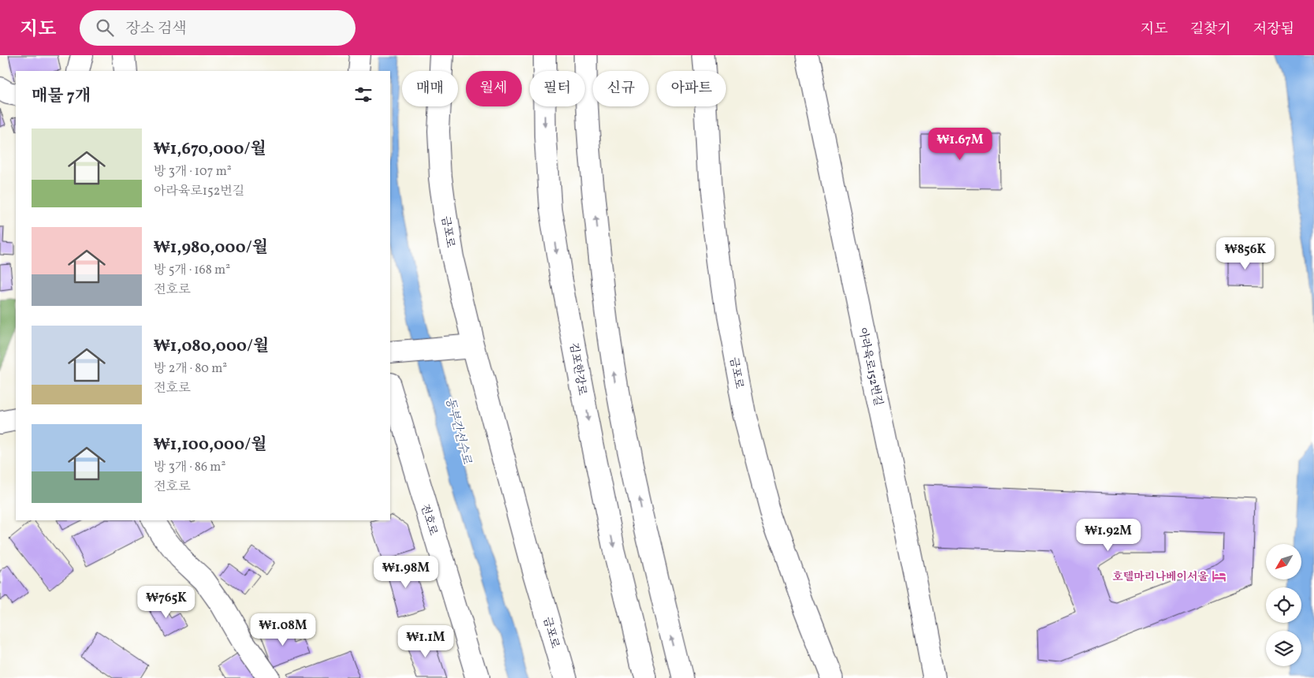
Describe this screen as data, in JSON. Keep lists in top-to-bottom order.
{
  "streets": {
    "main road": [
      "금포로",
      "아라육로152번길",
      "김포한강로",
      "전호로"
    ]
  },
  "water": ["동부간선수로"],
  "places": {
    "hotel": ["호텔마리나베이서울"]
  },
  "north": "bottom left",
  "page": {
    "header": "지도",
    "search": "장소 검색",
    "nav": ["지도", "길찾기", "저장됨"],
    "chip": [
      "매매",
      "월세",
      "필터",
      "신규",
      "아파트"
    ],
    "heading": "매물 7개",
    "list": [
      {
        "name": "₩1,670,000/월",
        "note": "방 3개 · 107 m² · 아라육로152번길"
      },
      {
        "name": "₩1,980,000/월",
        "note": "방 5개 · 168 m² · 전호로"
      },
      {
        "name": "₩1,080,000/월",
        "note": "방 2개 · 80 m² · 전호로"
      },
      {
        "name": "₩1,100,000/월",
        "note": "방 3개 · 86 m² · 전호로"
      }
    ],
    "price": [
      "₩1.67M",
      "₩856K",
      "₩1.92M",
      "₩1.98M",
      "₩765K",
      "₩1.08M",
      "₩1.1M"
    ]
  }
}
